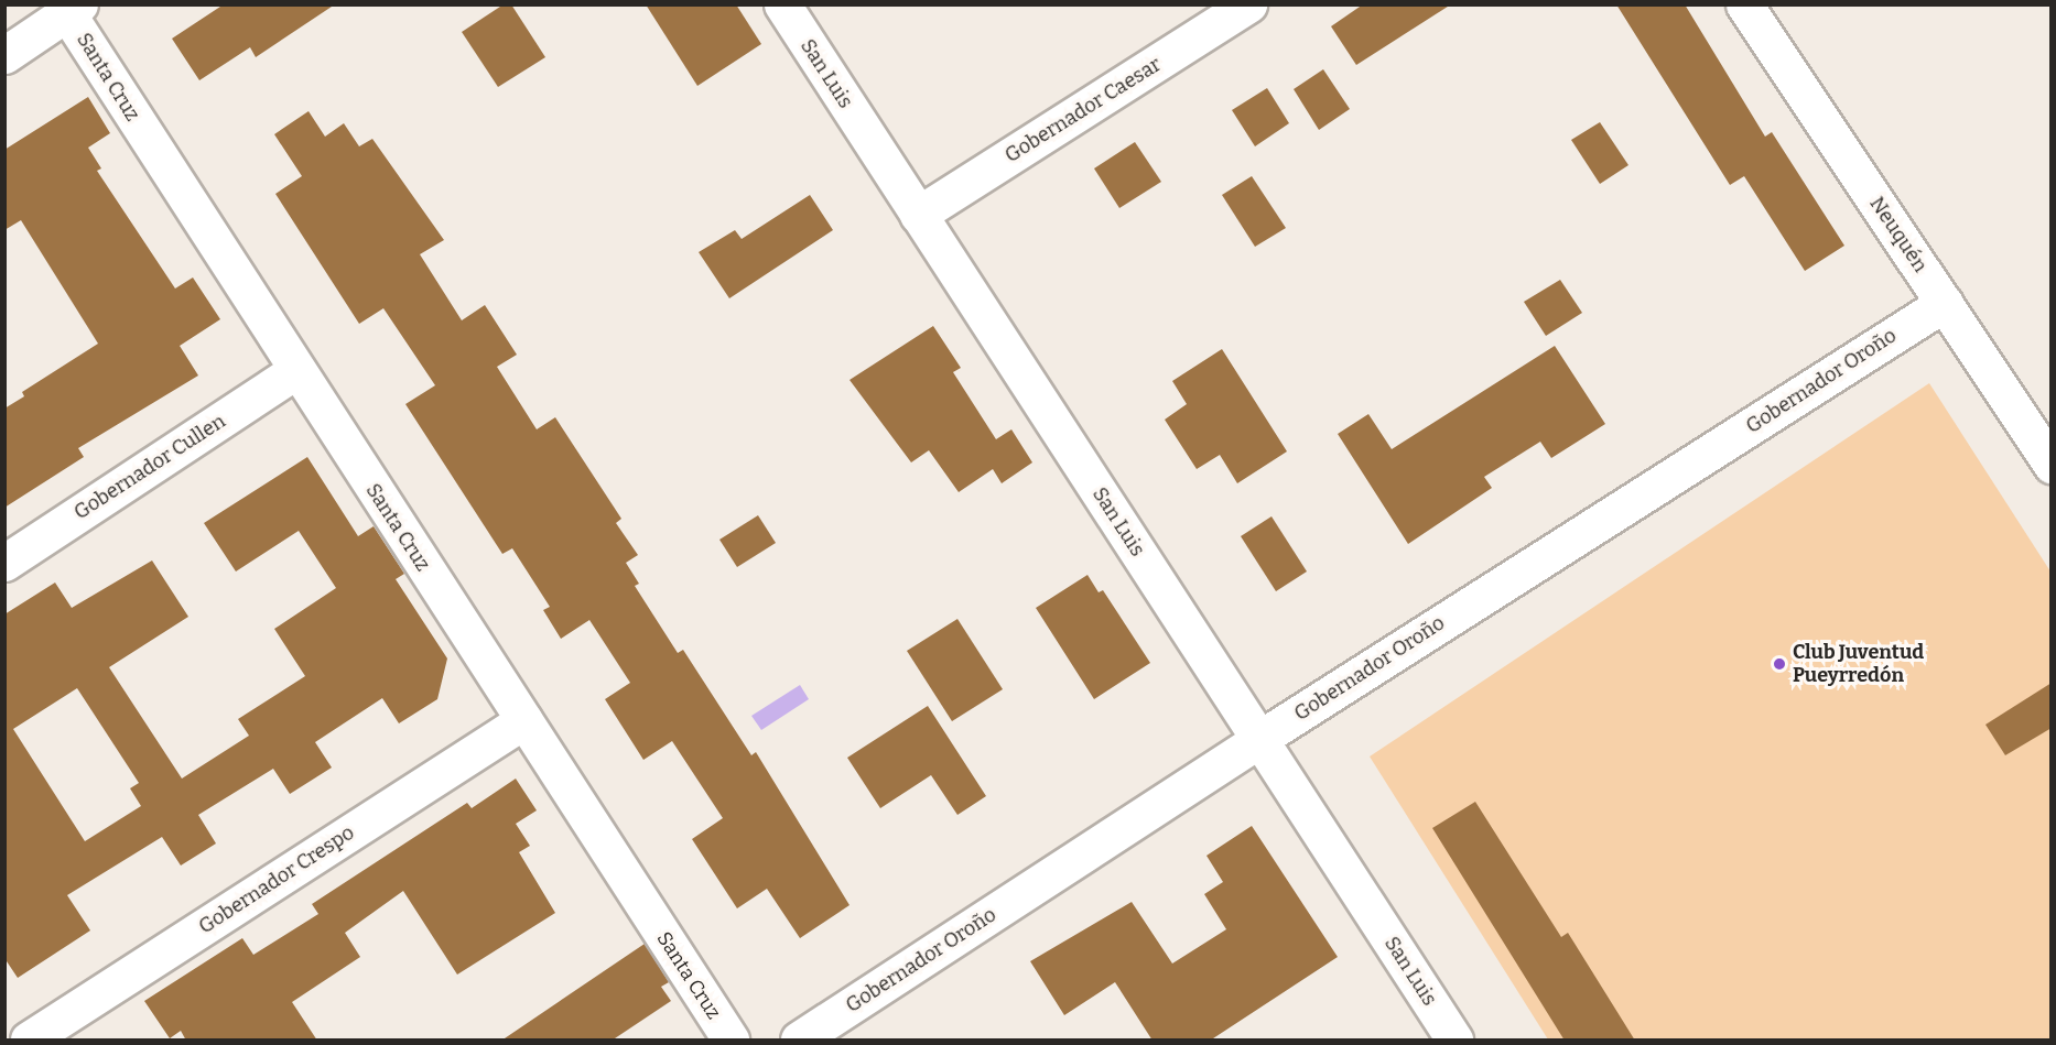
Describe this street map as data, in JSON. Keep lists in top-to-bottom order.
{
  "streets": {
    "street": [
      "San Luis",
      "Santa Cruz",
      "Gobernador Caesar",
      "Neuquén",
      "Gobernador Oroño",
      "Gobernador Cullen",
      "Gobernador Crespo"
    ]
  },
  "crossings": [
    ["San Luis", "Gobernador Caesar"],
    ["San Luis", "Gobernador Oroño"],
    ["Santa Cruz", "Gobernador Cullen"],
    ["Santa Cruz", "Gobernador Crespo"],
    ["Neuquén", "Gobernador Oroño"]
  ],
  "places": ["Club Juventud Pueyrredón"]
}
